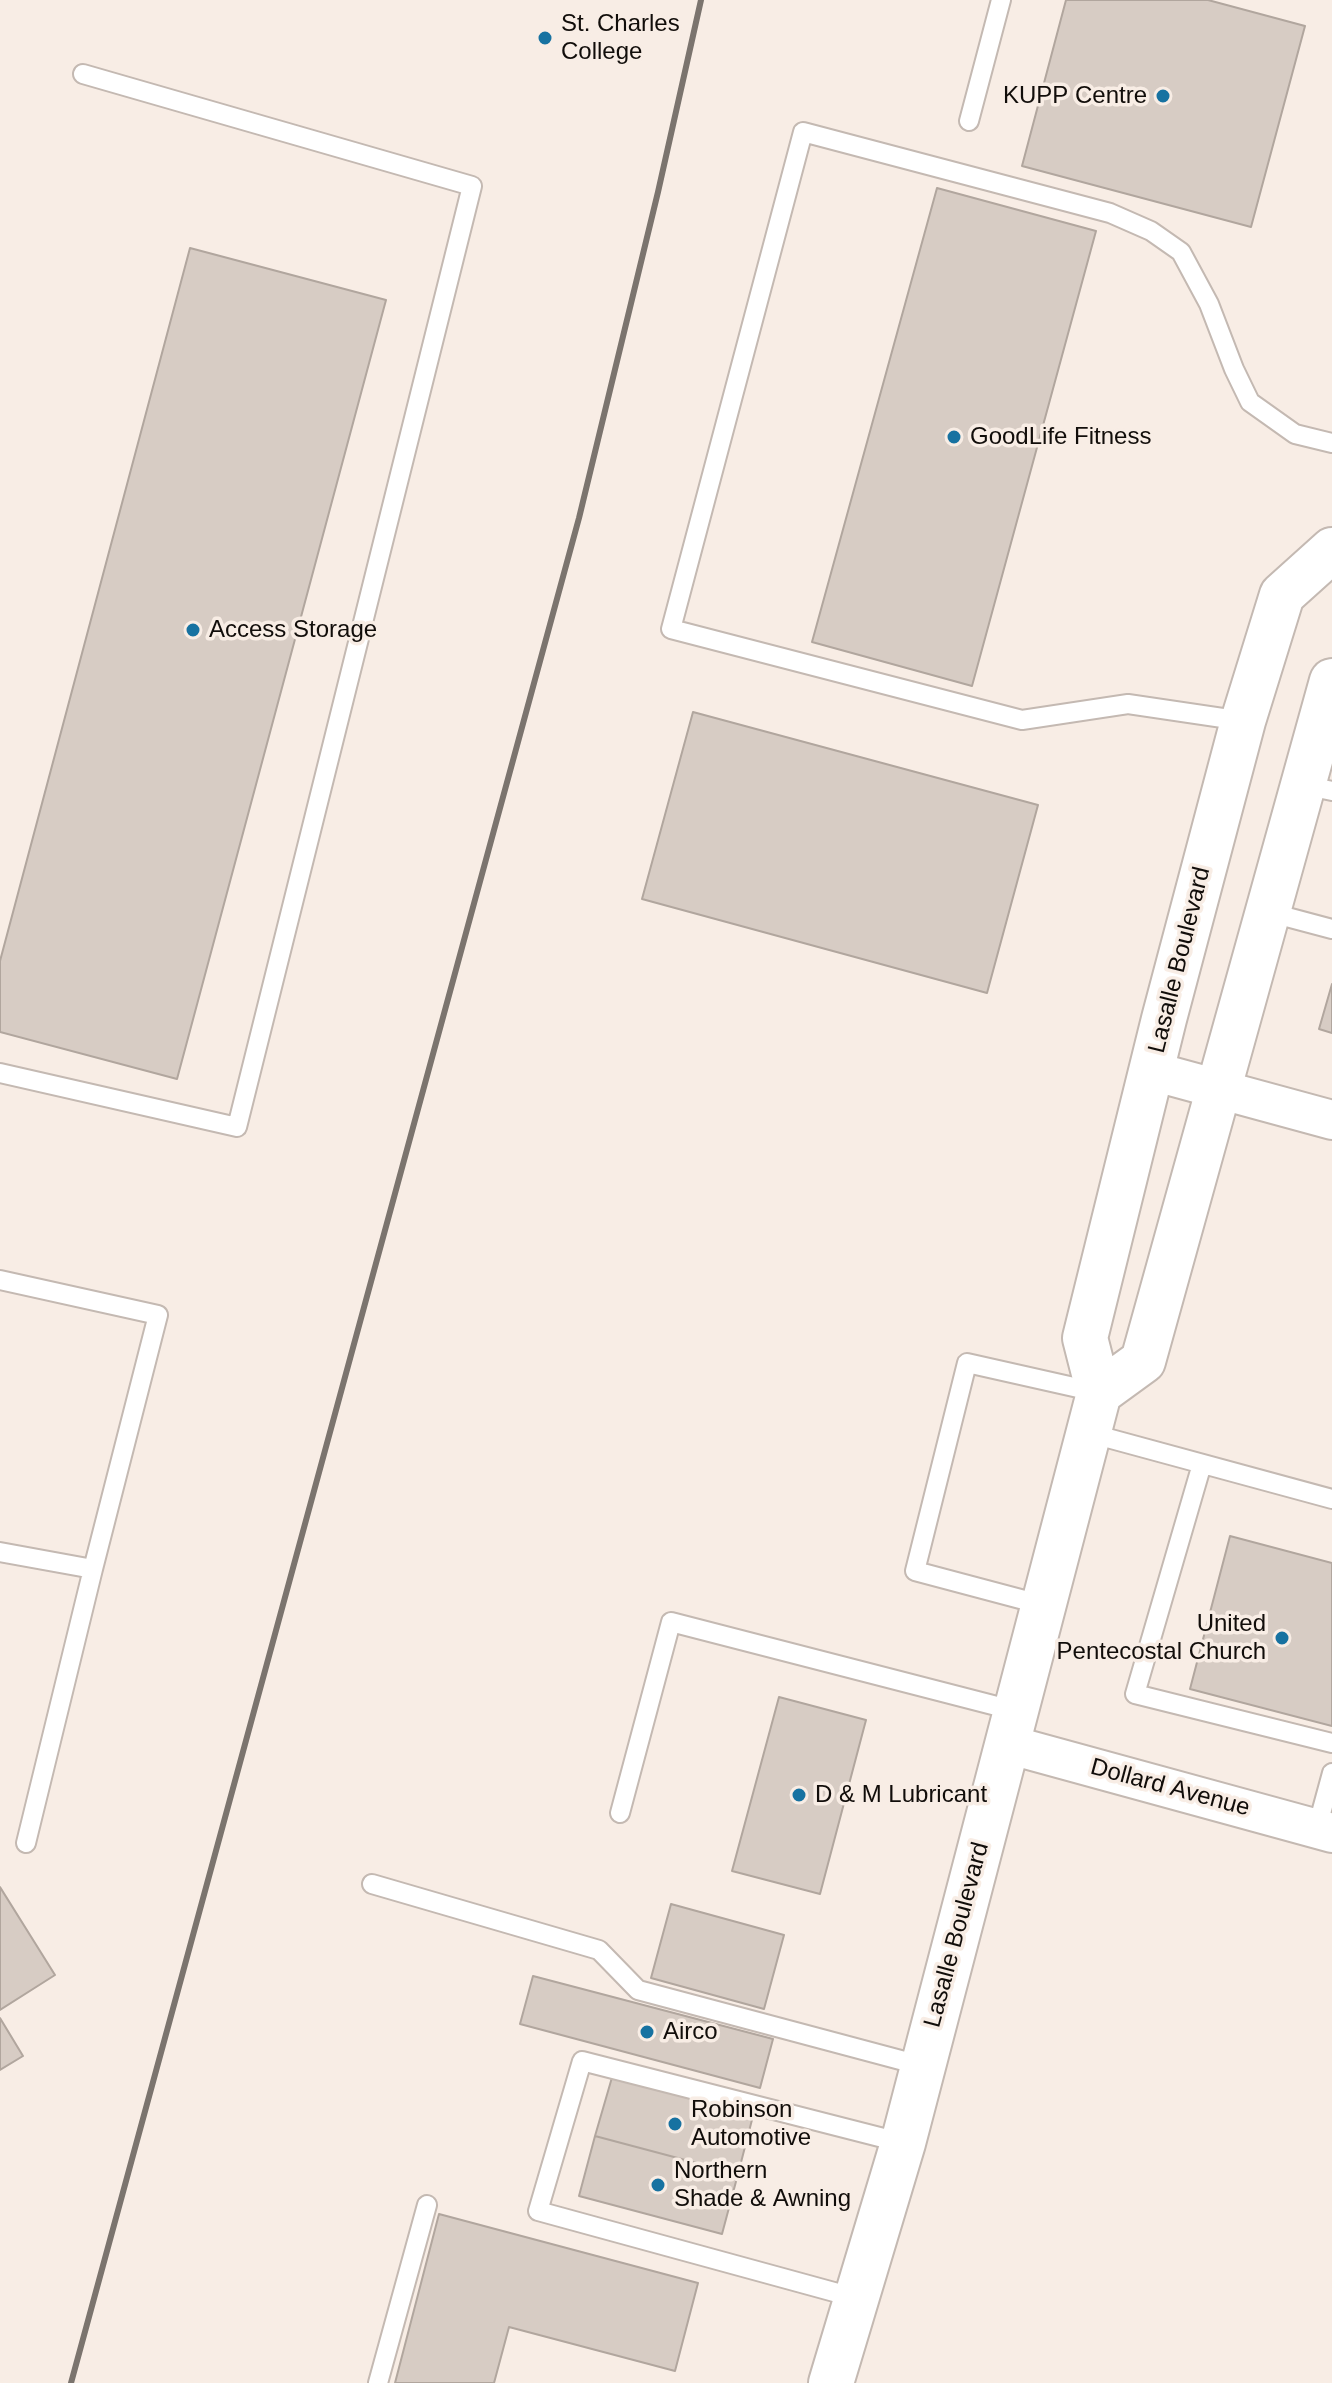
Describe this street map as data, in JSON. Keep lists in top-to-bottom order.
{
  "streets": {
    "main road": ["Lasalle Boulevard"],
    "street": ["Dollard Avenue"]
  },
  "crossings": [
    ["Lasalle Boulevard", "Dollard Avenue"]
  ],
  "places": [
    "St. Charles College",
    "KUPP Centre",
    "GoodLife Fitness",
    "Access Storage",
    "United Pentecostal Church",
    "D & M Lubricant",
    "Airco",
    "Robinson Automotive",
    "Northern Shade & Awning"
  ]
}
